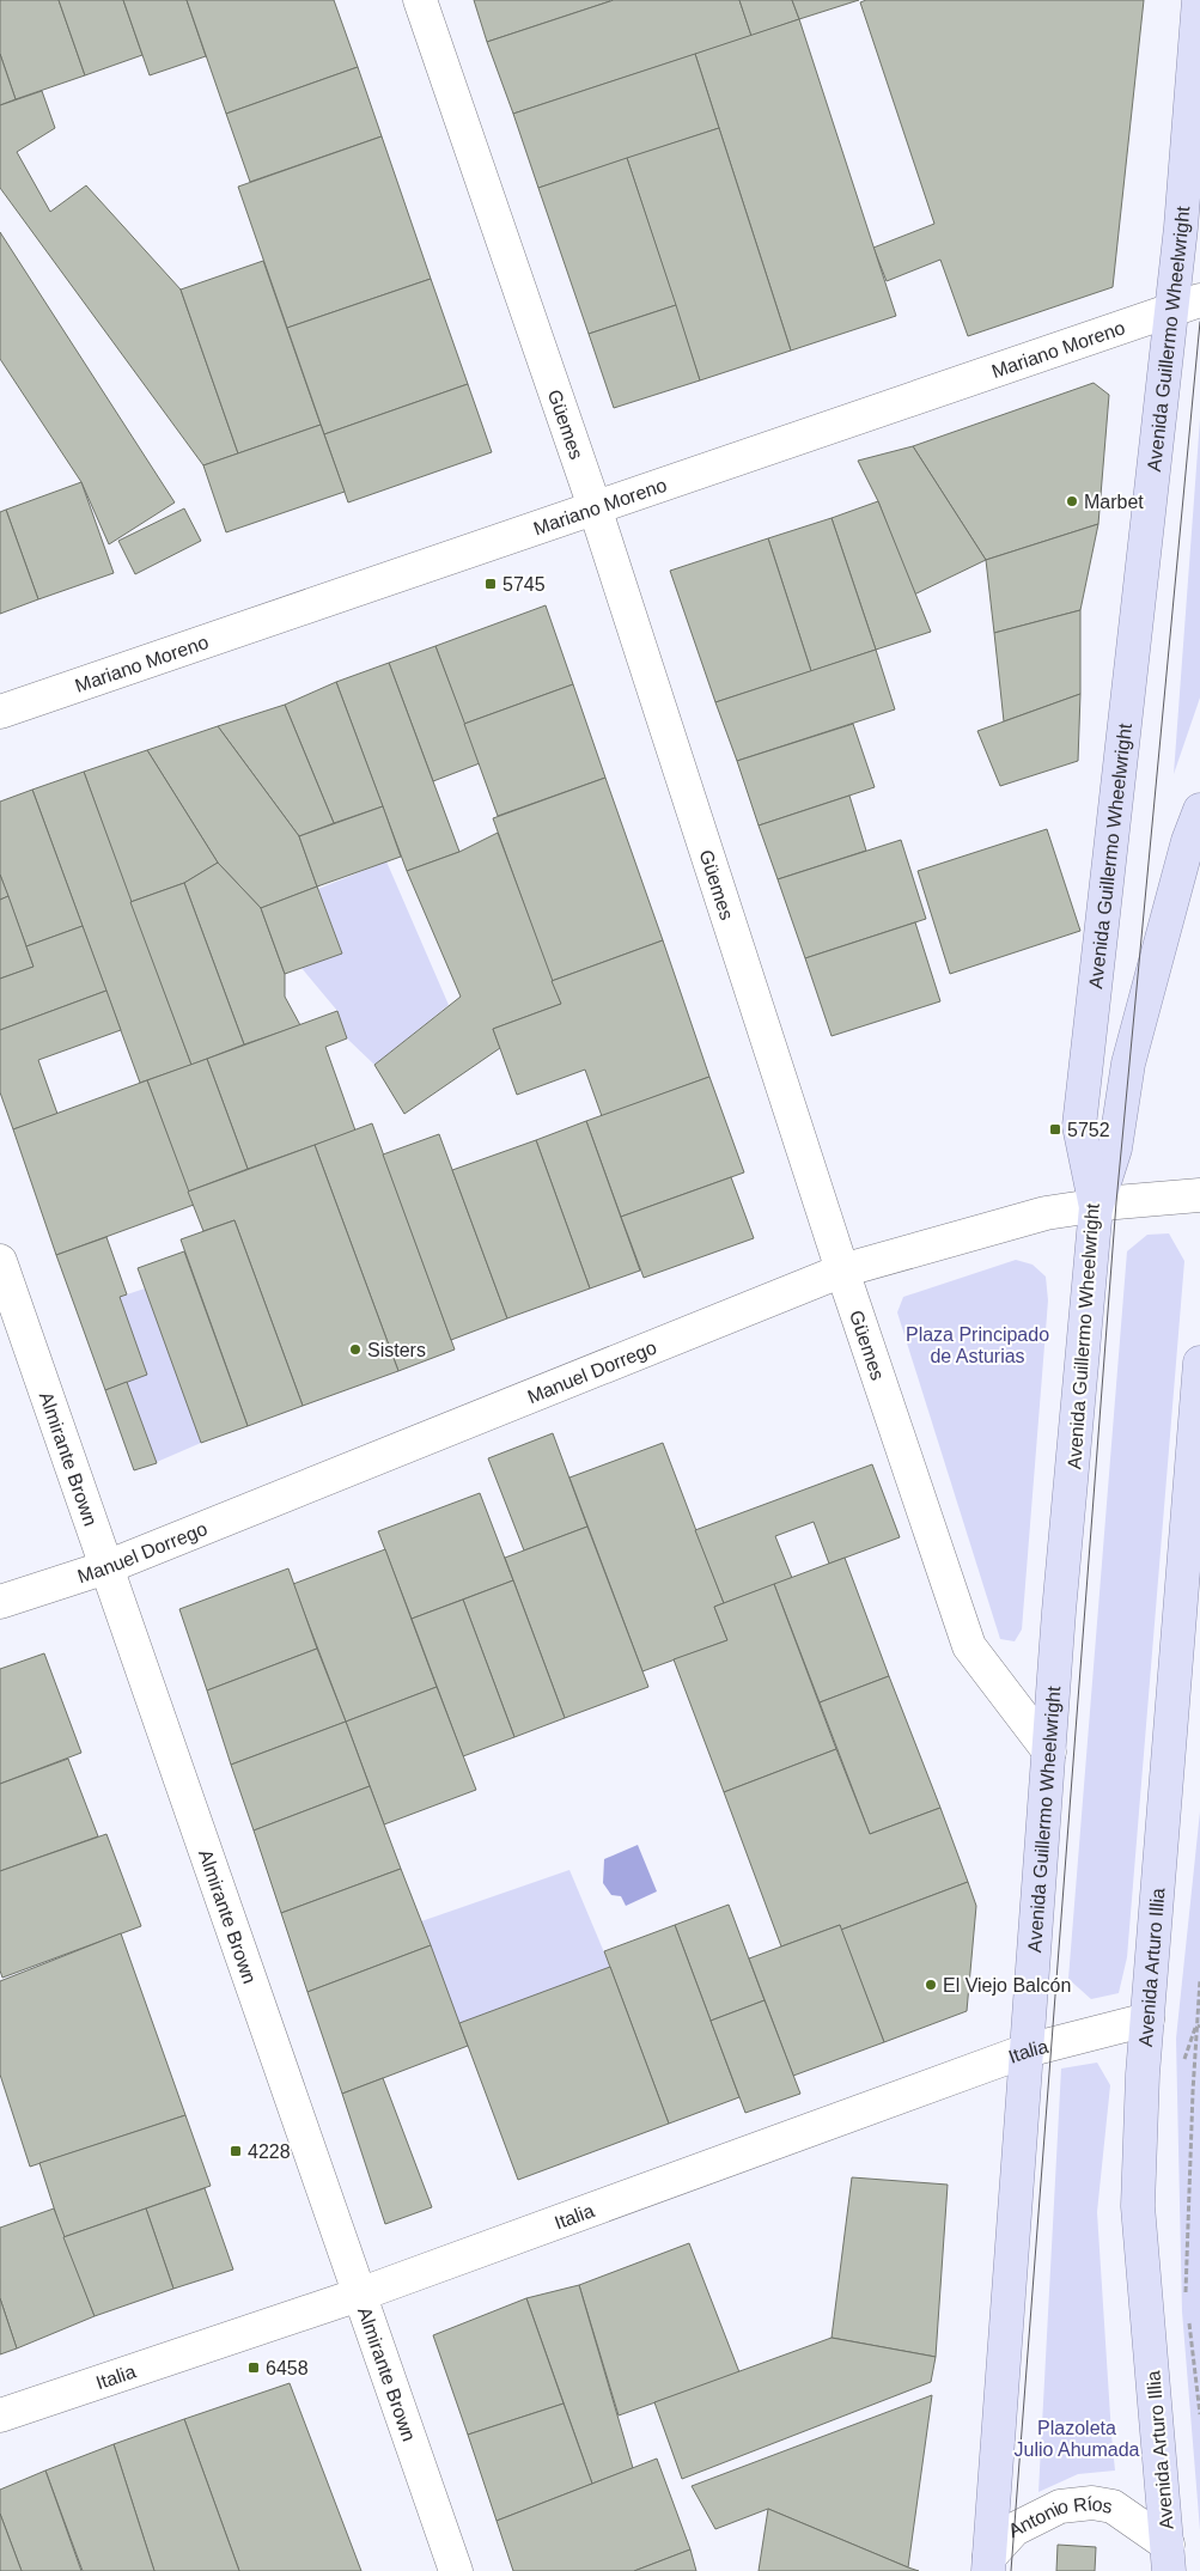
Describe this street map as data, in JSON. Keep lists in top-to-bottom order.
{
  "streets": {
    "main road": ["Avenida Guillermo Wheelwright", "Avenida Arturo Illia"],
    "street": [
      "Mariano Moreno",
      "Güemes",
      "Manuel Dorrego",
      "Almirante Brown",
      "Italia",
      "Antonio Ríos"
    ]
  },
  "crossings": [
    ["Avenida Guillermo Wheelwright", "Mariano Moreno"],
    ["Avenida Guillermo Wheelwright", "Güemes"],
    ["Avenida Guillermo Wheelwright", "Manuel Dorrego"],
    ["Avenida Guillermo Wheelwright", "Italia"],
    ["Avenida Guillermo Wheelwright", "Antonio Ríos"],
    ["Mariano Moreno", "Güemes"],
    ["Güemes", "Manuel Dorrego"],
    ["Manuel Dorrego", "Almirante Brown"],
    ["Almirante Brown", "Italia"],
    ["Avenida Arturo Illia", "Italia"],
    ["Avenida Arturo Illia", "Antonio Ríos"]
  ],
  "parks": ["Plaza Principado de Asturias", "Plazoleta Julio Ahumada"],
  "places": {
    "other": ["Marbet", "Sisters", "El Viejo Balcón"],
    "transit": [
      "5745",
      "5752",
      "4228",
      "6458"
    ]
  }
}
